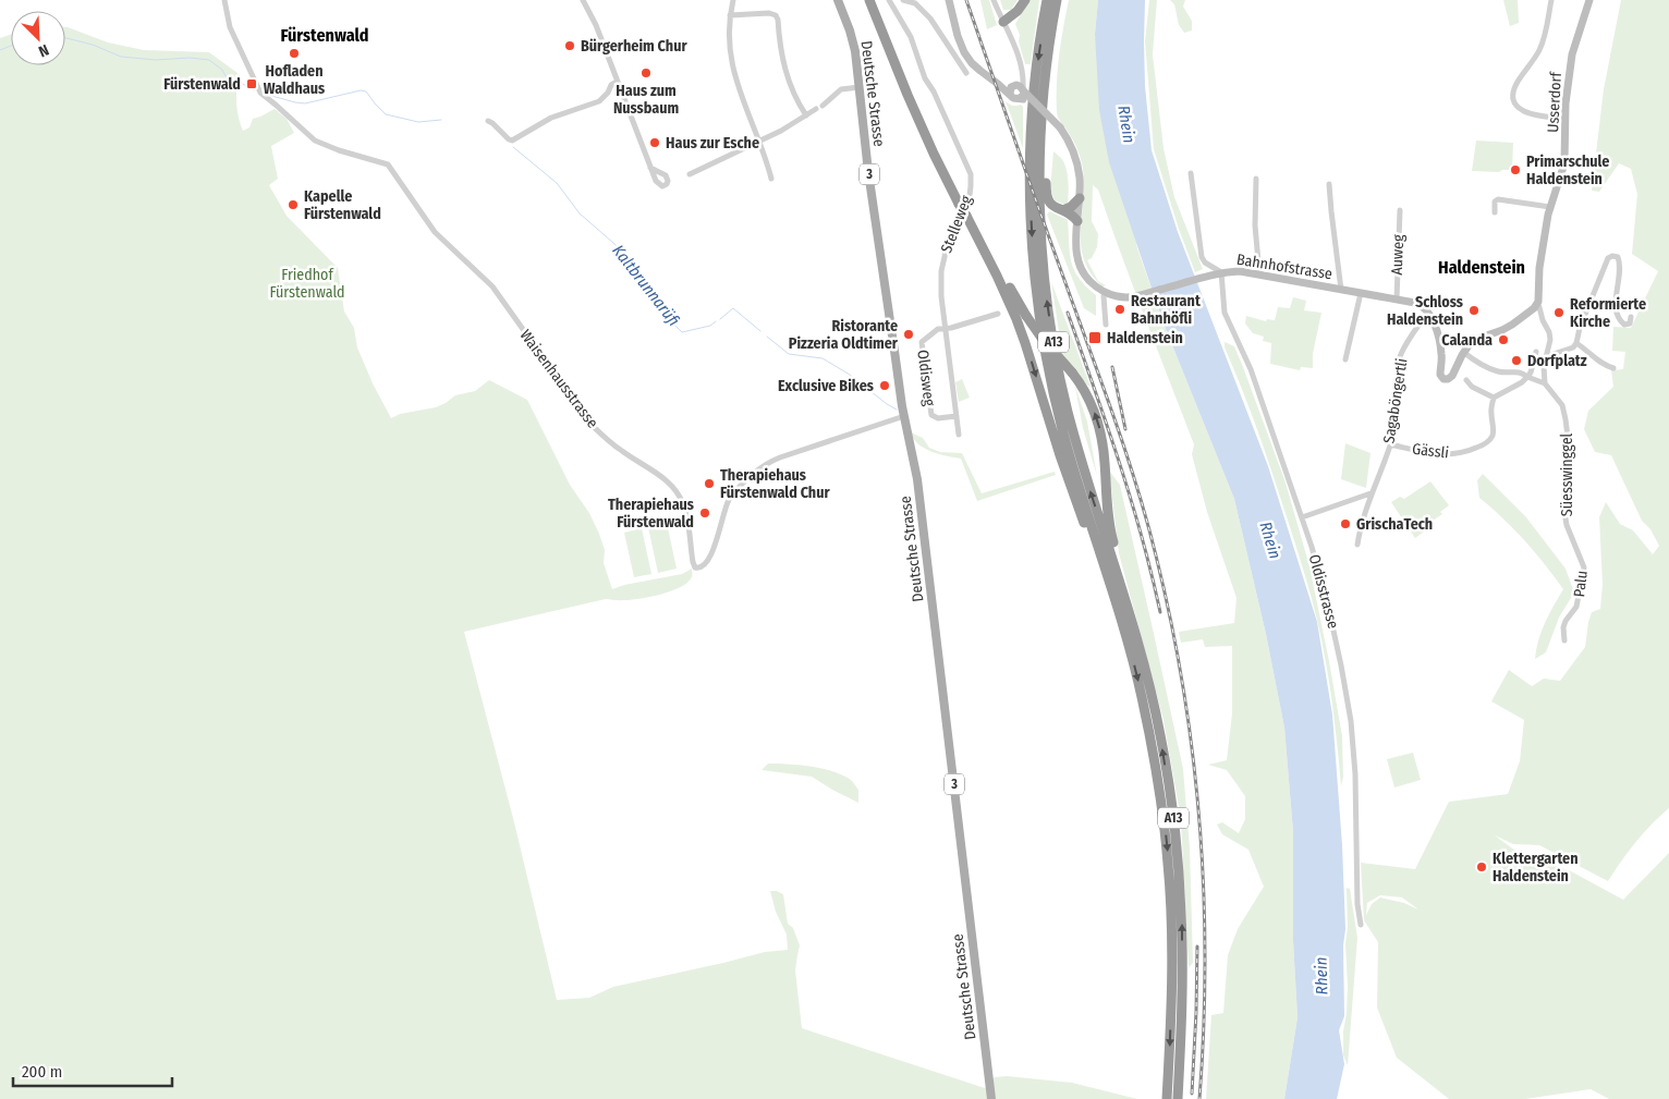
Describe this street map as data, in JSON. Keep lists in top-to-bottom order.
{
  "streets": {
    "highway": ["A13"],
    "main road": ["Deutsche Strasse", "3"],
    "street": [
      "Usserdorf",
      "Stelleweg",
      "Auweg",
      "Bahnhofstrasse",
      "Oldisweg",
      "Waisenhausstrasse",
      "Sagaböngertli",
      "Gässli",
      "Süesswinggel",
      "Palu",
      "Oldisstrasse"
    ]
  },
  "crossings": [
    ["Deutsche Strasse", "Waisenhausstrasse"],
    ["Stelleweg", "Oldisweg"],
    ["Auweg", "Bahnhofstrasse"],
    ["Bahnhofstrasse", "Sagaböngertli"],
    ["Bahnhofstrasse", "Oldisstrasse"],
    ["Sagaböngertli", "Gässli"],
    ["Süesswinggel", "Palu"]
  ],
  "districts": ["Fürstenwald", "Haldenstein"],
  "water": ["Rhein", "Kaltbrunnarüfi"],
  "parks": ["Friedhof Fürstenwald"],
  "places": {
    "other": [
      "Bürgerheim Chur",
      "Hofladen Waldhaus",
      "Haus zum Nussbaum",
      "Haus zur Esche",
      "Primarschule Haldenstein",
      "Kapelle Fürstenwald",
      "Restaurant Bahnhöfli",
      "Schloss Haldenstein",
      "Reformierte Kirche",
      "Ristorante Pizzeria Oldtimer",
      "Calanda",
      "Dorfplatz",
      "Exclusive Bikes",
      "Therapiehaus Fürstenwald Chur",
      "Therapiehaus Fürstenwald",
      "GrischaTech",
      "Klettergarten Haldenstein"
    ],
    "transit": ["Fürstenwald", "Haldenstein"]
  },
  "scale_bar": "200 m",
  "north": "bottom right"
}
